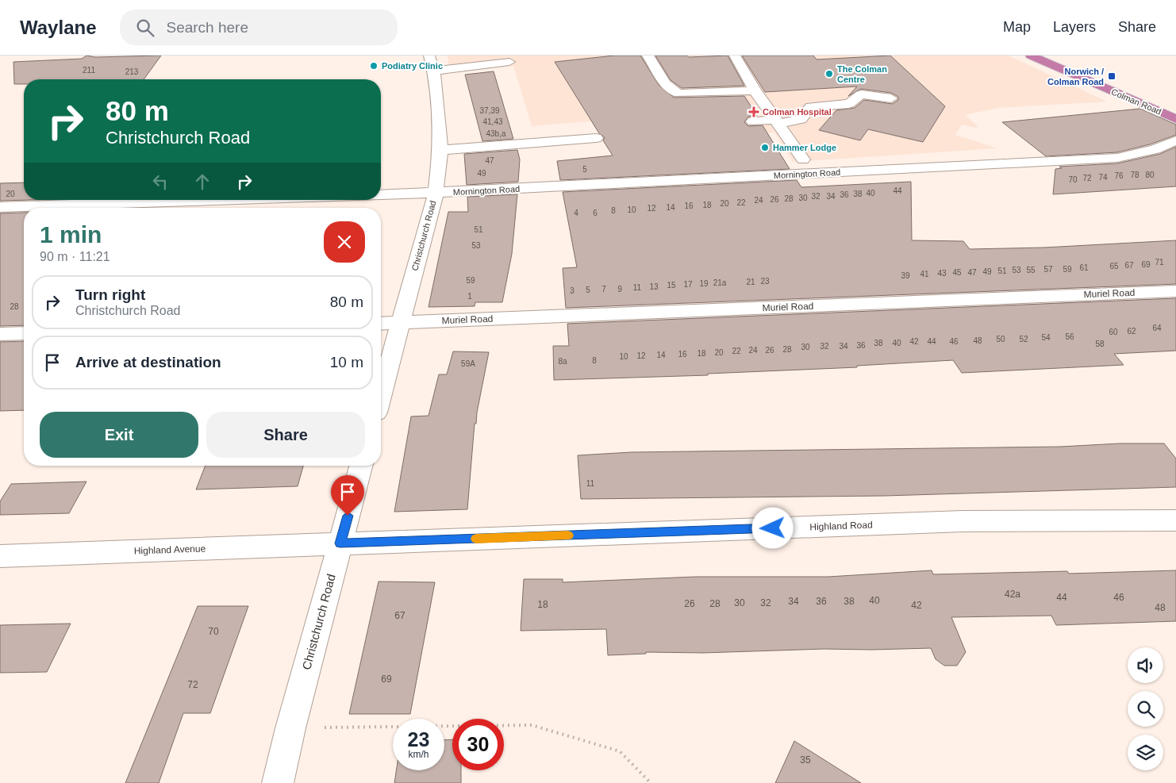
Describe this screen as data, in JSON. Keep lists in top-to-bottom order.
{
  "streets": {
    "highway": ["Colman Road"],
    "street": [
      "Mornington Road",
      "Christchurch Road",
      "Muriel Road",
      "Highland Road",
      "Highland Avenue"
    ]
  },
  "crossings": [
    ["Mornington Road", "Christchurch Road"],
    ["Christchurch Road", "Muriel Road"],
    ["Christchurch Road", "Highland Road"],
    ["Christchurch Road", "Highland Avenue"],
    ["Highland Road", "Highland Avenue"]
  ],
  "places": {
    "other": ["Podiatry Clinic", "The Colman Centre", "Hammer Lodge"],
    "transit": ["Norwich / Colman Road"],
    "health": ["Colman Hospital"]
  },
  "house_numbers": [
    "211",
    "213",
    "37,39",
    "41,43",
    "43b,a",
    "47",
    "5",
    "49",
    "78",
    "80",
    "76",
    "74",
    "72",
    "70",
    "44",
    "40",
    "20",
    "38",
    "36",
    "32",
    "34",
    "30",
    "28",
    "26",
    "24",
    "22",
    "20",
    "18",
    "16",
    "14",
    "12",
    "10",
    "8",
    "4",
    "6",
    "51",
    "53",
    "71",
    "69",
    "67",
    "65",
    "61",
    "57",
    "59",
    "53",
    "55",
    "51",
    "49",
    "45",
    "47",
    "43",
    "41",
    "39",
    "59",
    "23",
    "21",
    "21a",
    "19",
    "17",
    "15",
    "13",
    "11",
    "7",
    "9",
    "5",
    "3",
    "1",
    "28",
    "64",
    "62",
    "60",
    "56",
    "54",
    "50",
    "52",
    "48",
    "42",
    "44",
    "46",
    "38",
    "40",
    "58",
    "36",
    "32",
    "34",
    "30",
    "28",
    "24",
    "26",
    "22",
    "20",
    "18",
    "16",
    "14",
    "12",
    "10",
    "8",
    "8a",
    "59A",
    "11",
    "42a",
    "44",
    "46",
    "40",
    "34",
    "36",
    "38",
    "30",
    "32",
    "26",
    "28",
    "18",
    "42",
    "48",
    "67",
    "70",
    "69",
    "72",
    "35"
  ],
  "page": {
    "header": "Waylane",
    "search": "Search here",
    "nav": ["Map", "Layers", "Share"],
    "turn": ["80 m", "Christchurch Road"],
    "heading": ["1 min", "90 m · 11:21"],
    "list": [
      {
        "name": "Turn right",
        "note": "Christchurch Road",
        "value": "80 m"
      },
      {
        "name": "Arrive at destination",
        "value": "10 m"
      }
    ],
    "buttons": ["Exit", "Share"],
    "speed": "23 km/h",
    "limit": "30"
  }
}
